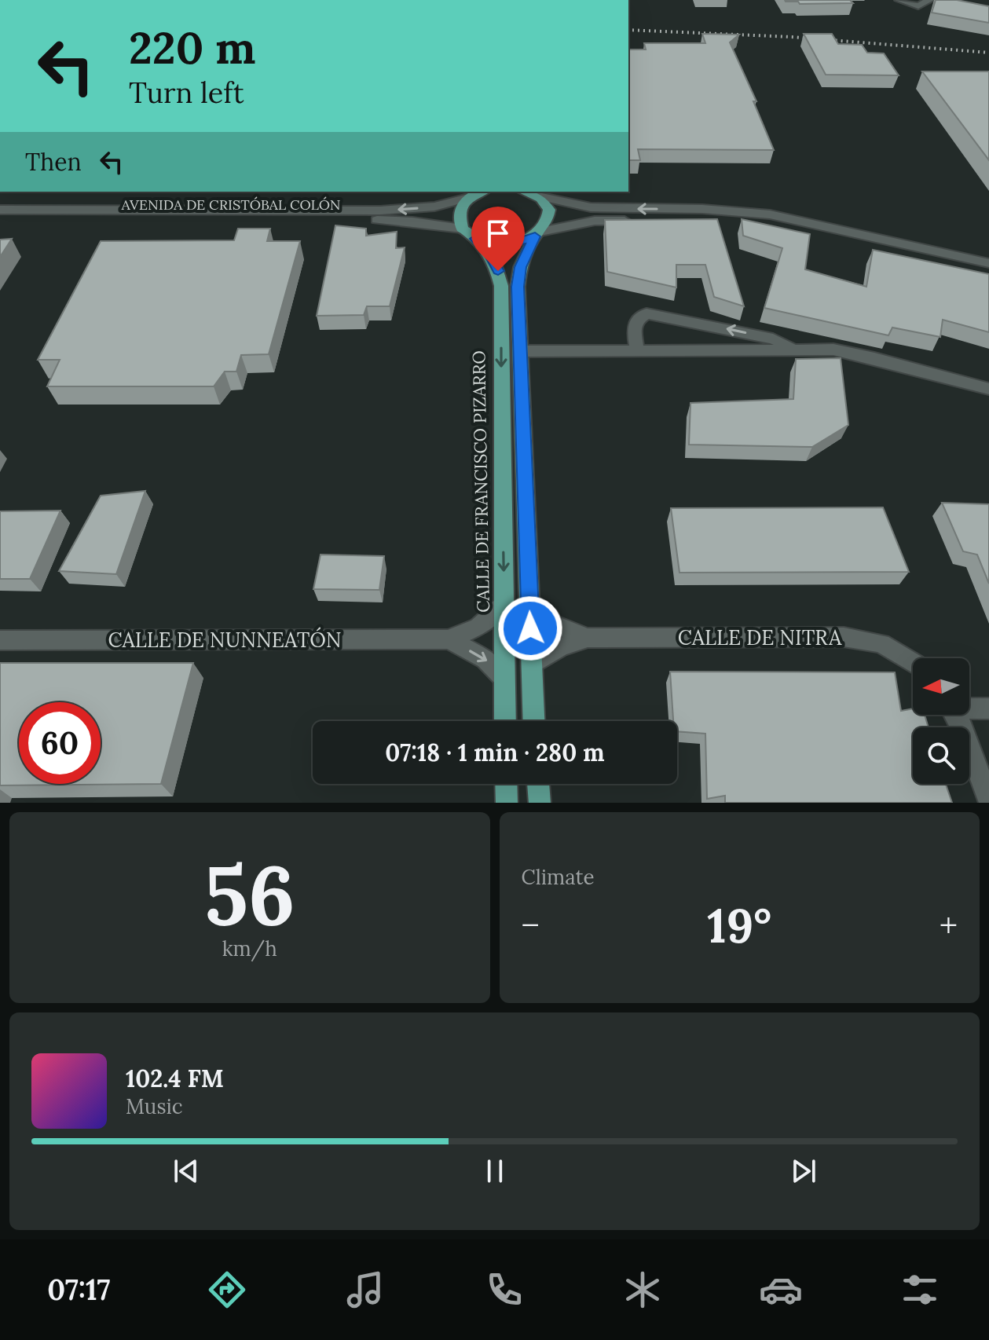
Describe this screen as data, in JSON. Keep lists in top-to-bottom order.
{
  "streets": {
    "main road": ["CALLE DE FRANCISCO PIZARRO"],
    "street": ["AVENIDA DE CRISTÓBAL COLÓN", "CALLE DE NITRA", "CALLE DE NUNNEATÓN"]
  },
  "crossings": [
    ["AVENIDA DE CRISTÓBAL COLÓN", "CALLE DE FRANCISCO PIZARRO"],
    ["CALLE DE FRANCISCO PIZARRO", "CALLE DE NUNNEATÓN"]
  ],
  "north": "left",
  "page": {
    "turn": ["220 m", "Turn left"],
    "then": "Then",
    "limit": "60",
    "trip": "07:18 · 1 min · 280 m",
    "tile": [
      ["56", "km/h"],
      "Climate"
    ],
    "heat": ["−", "19°", "+"],
    "song": ["102.4 FM", "Music"],
    "tabs": "07:17"
  }
}
